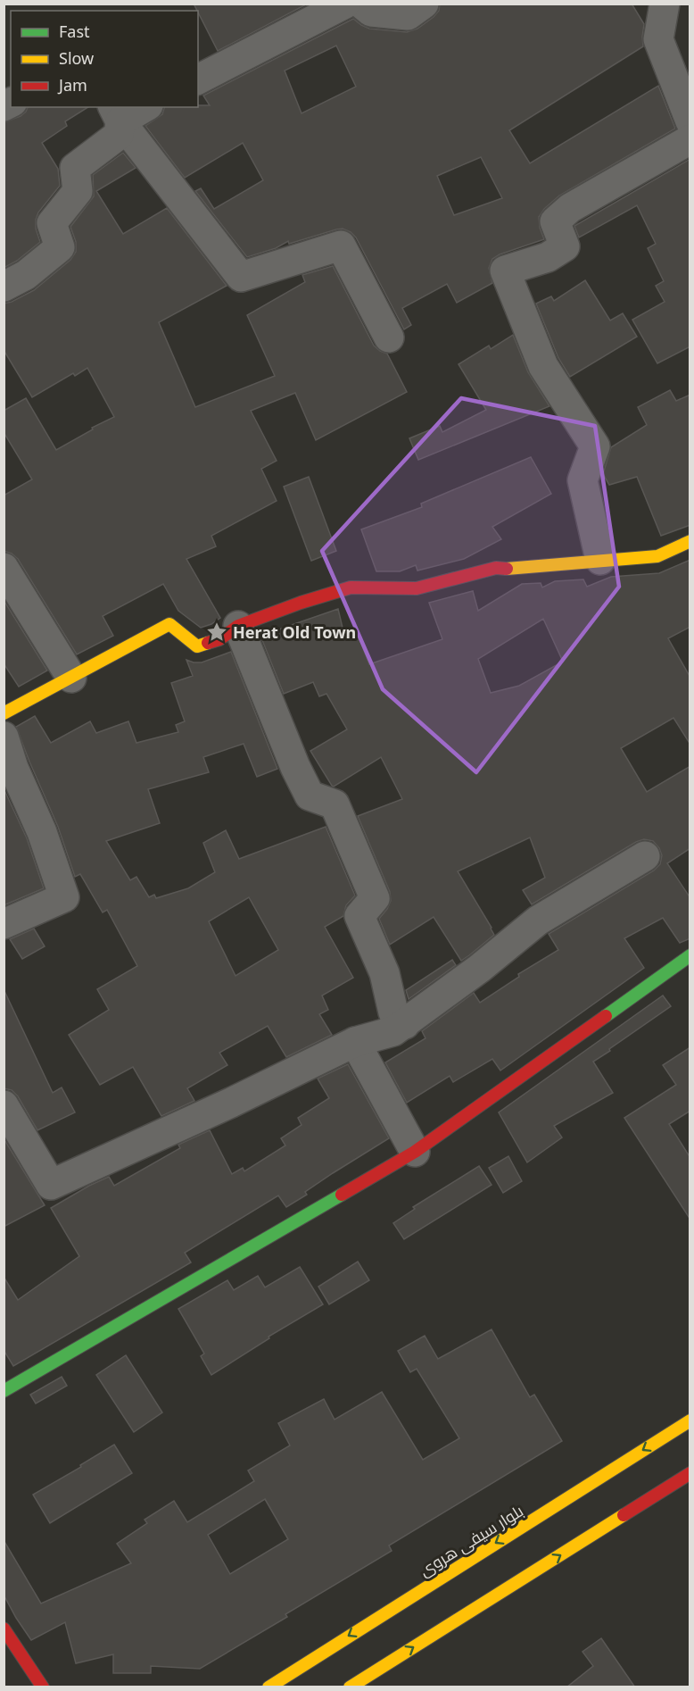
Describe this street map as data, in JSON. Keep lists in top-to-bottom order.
{
  "streets": {
    "street": ["بلوار سیفی هروی"]
  },
  "places": {
    "place": ["Herat Old Town"]
  },
  "legend": ["Fast", "Slow", "Jam"]
}
